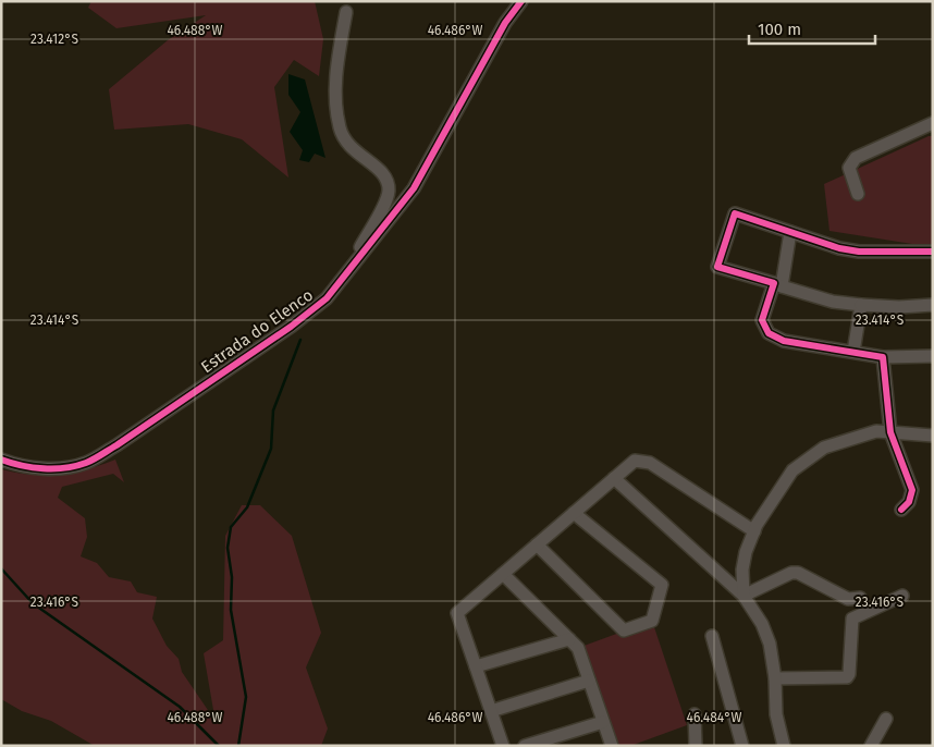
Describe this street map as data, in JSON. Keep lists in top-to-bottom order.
{
  "streets": {
    "street": ["Estrada do Elenco"]
  },
  "scale_bar": "100 m",
  "coordinates": [
    "46.488°W",
    "46.486°W",
    "23.412°S",
    "23.414°S",
    "23.416°S",
    "46.484°W"
  ]
}
